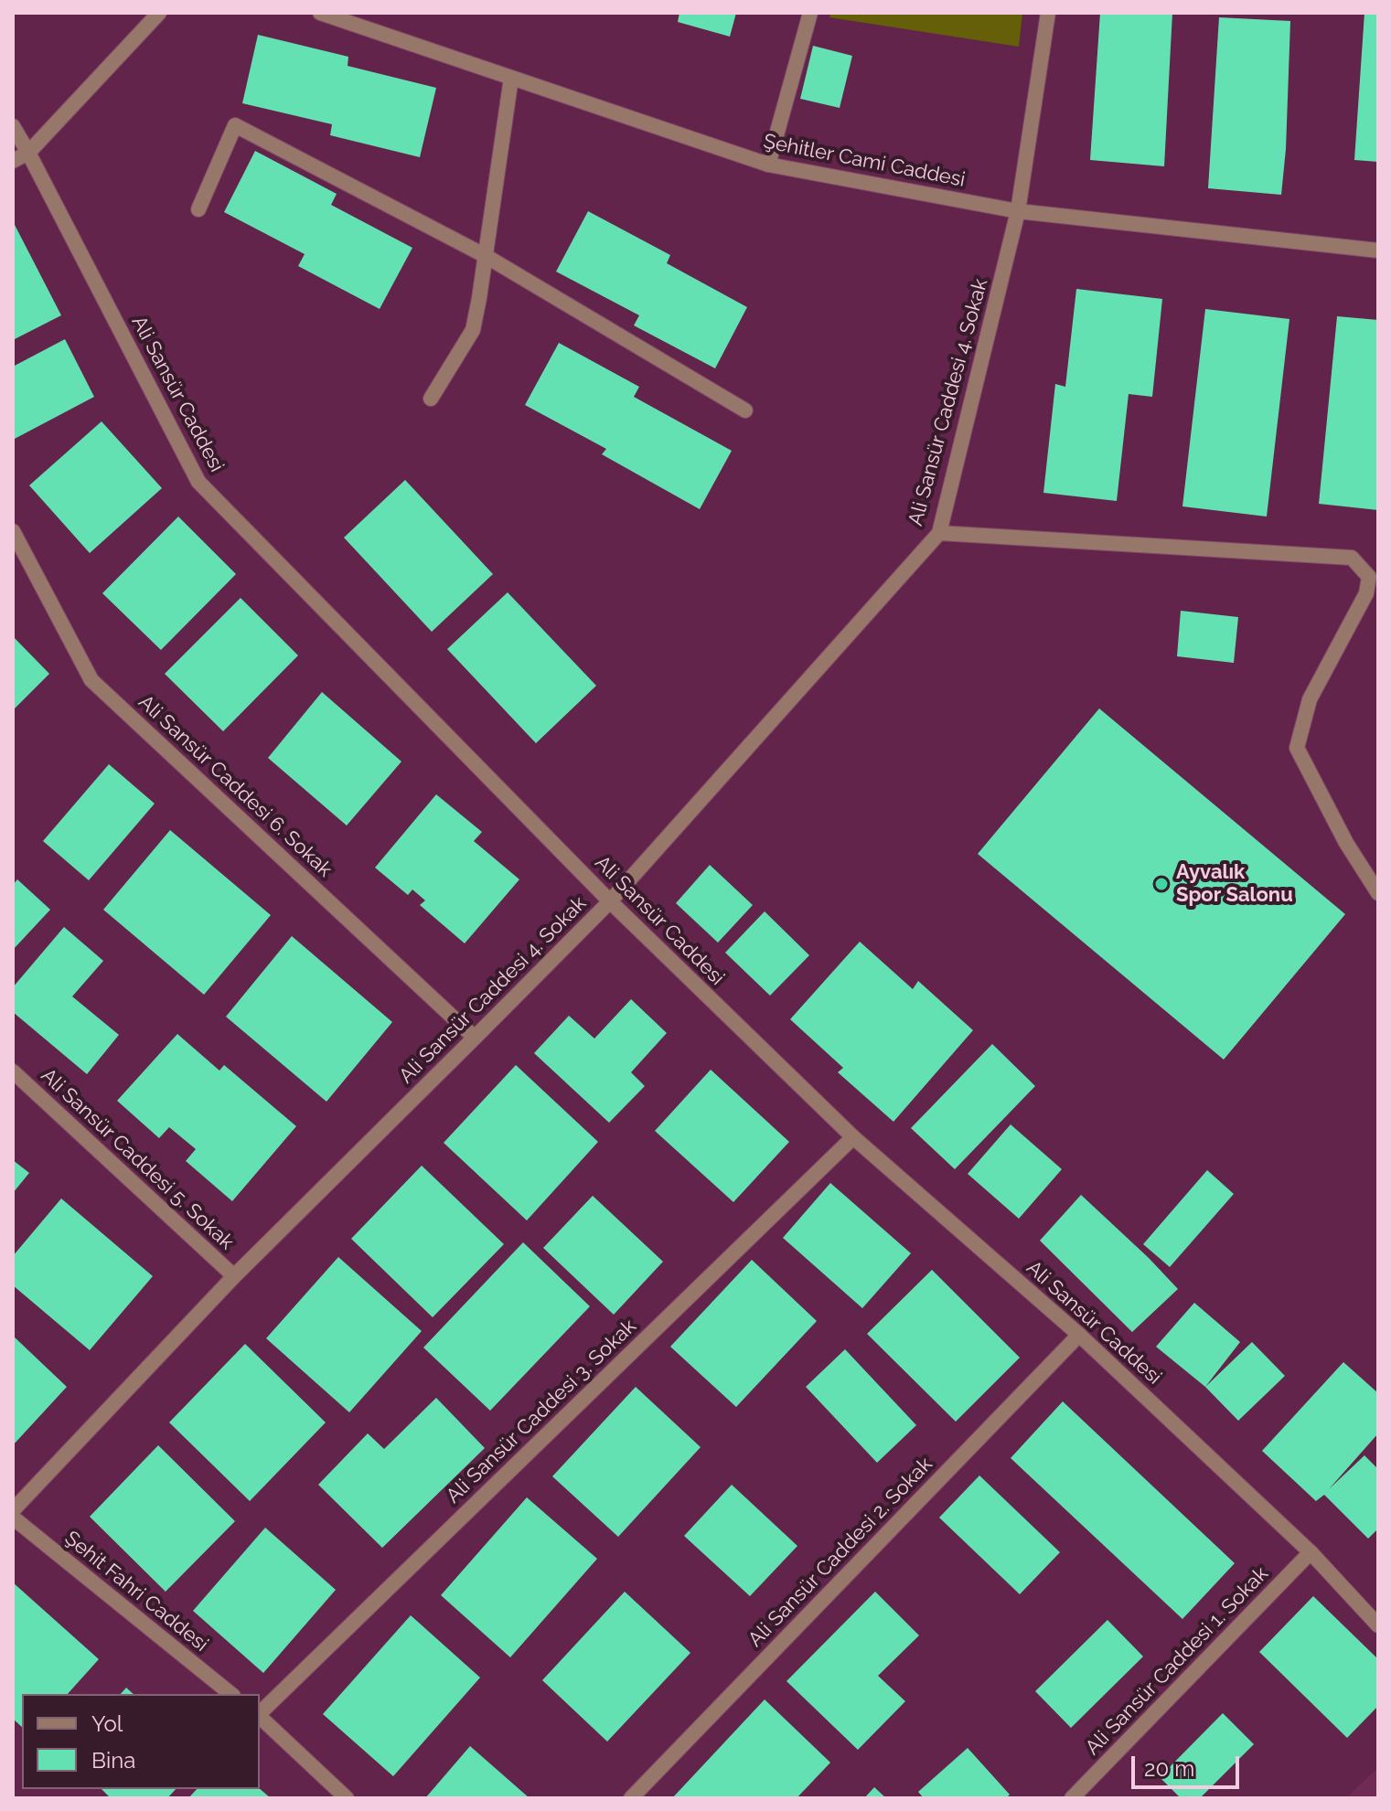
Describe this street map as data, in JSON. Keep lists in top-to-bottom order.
{
  "streets": {
    "street": [
      "Şehitler Cami Caddesi",
      "Ali Sansür Caddesi",
      "Ali Sansür Caddesi 4. Sokak",
      "Ali Sansür Caddesi 6. Sokak",
      "Ali Sansür Caddesi 5. Sokak",
      "Ali Sansür Caddesi 3. Sokak",
      "Ali Sansür Caddesi 2. Sokak",
      "Şehit Fahri Caddesi",
      "Ali Sansür Caddesi 1. Sokak"
    ]
  },
  "crossings": [
    ["Şehitler Cami Caddesi", "Ali Sansür Caddesi 4. Sokak"],
    ["Ali Sansür Caddesi", "Ali Sansür Caddesi 4. Sokak"],
    ["Ali Sansür Caddesi", "Ali Sansür Caddesi 3. Sokak"],
    ["Ali Sansür Caddesi", "Ali Sansür Caddesi 2. Sokak"],
    ["Ali Sansür Caddesi", "Ali Sansür Caddesi 1. Sokak"],
    ["Ali Sansür Caddesi 4. Sokak", "Ali Sansür Caddesi 6. Sokak"],
    ["Ali Sansür Caddesi 4. Sokak", "Ali Sansür Caddesi 5. Sokak"]
  ],
  "places": ["Ayvalık Spor Salonu"],
  "legend": ["Yol", "Bina"],
  "scale_bar": "20 m"
}
